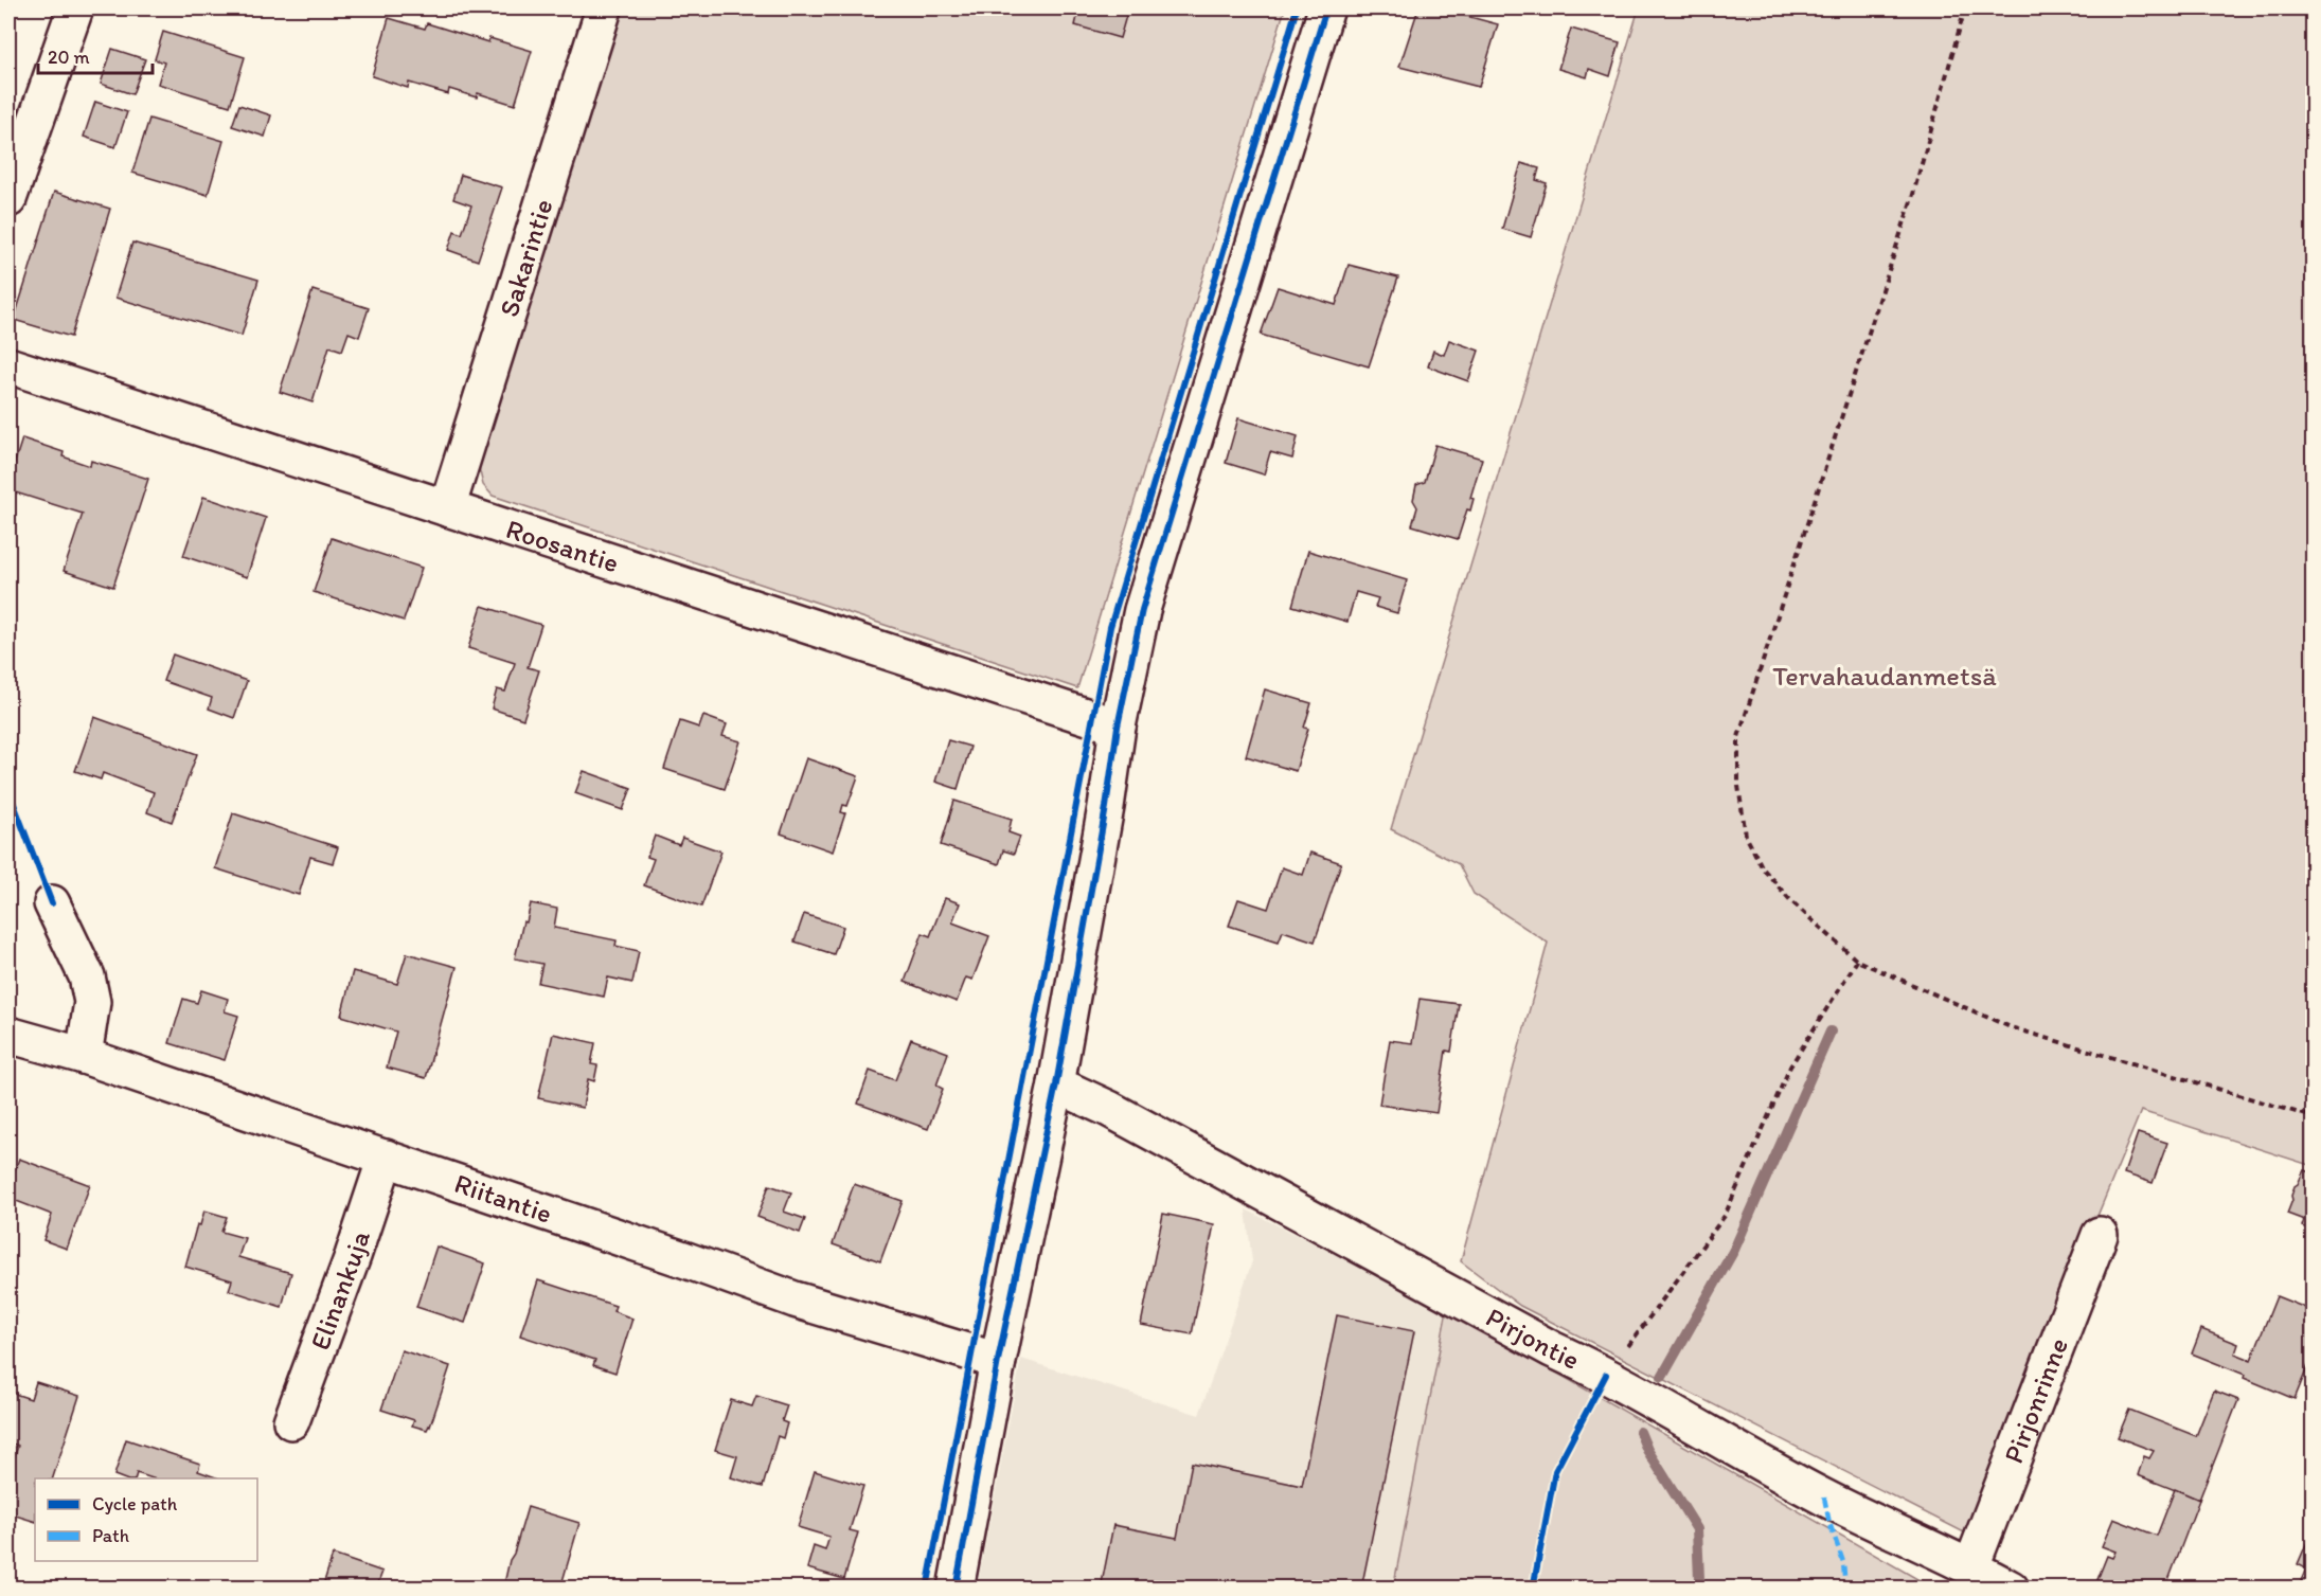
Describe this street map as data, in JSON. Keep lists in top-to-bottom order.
{
  "streets": {
    "street": [
      "Sakarintie",
      "Roosantie",
      "Riitantie",
      "Elinankuja",
      "Pirjontie",
      "Pirjonrinne"
    ]
  },
  "crossings": [
    ["Sakarintie", "Roosantie"],
    ["Riitantie", "Elinankuja"],
    ["Pirjontie", "Pirjonrinne"]
  ],
  "parks": ["Tervahaudanmetsä"],
  "legend": ["Cycle path", "Path"],
  "scale_bar": "20 m"
}
